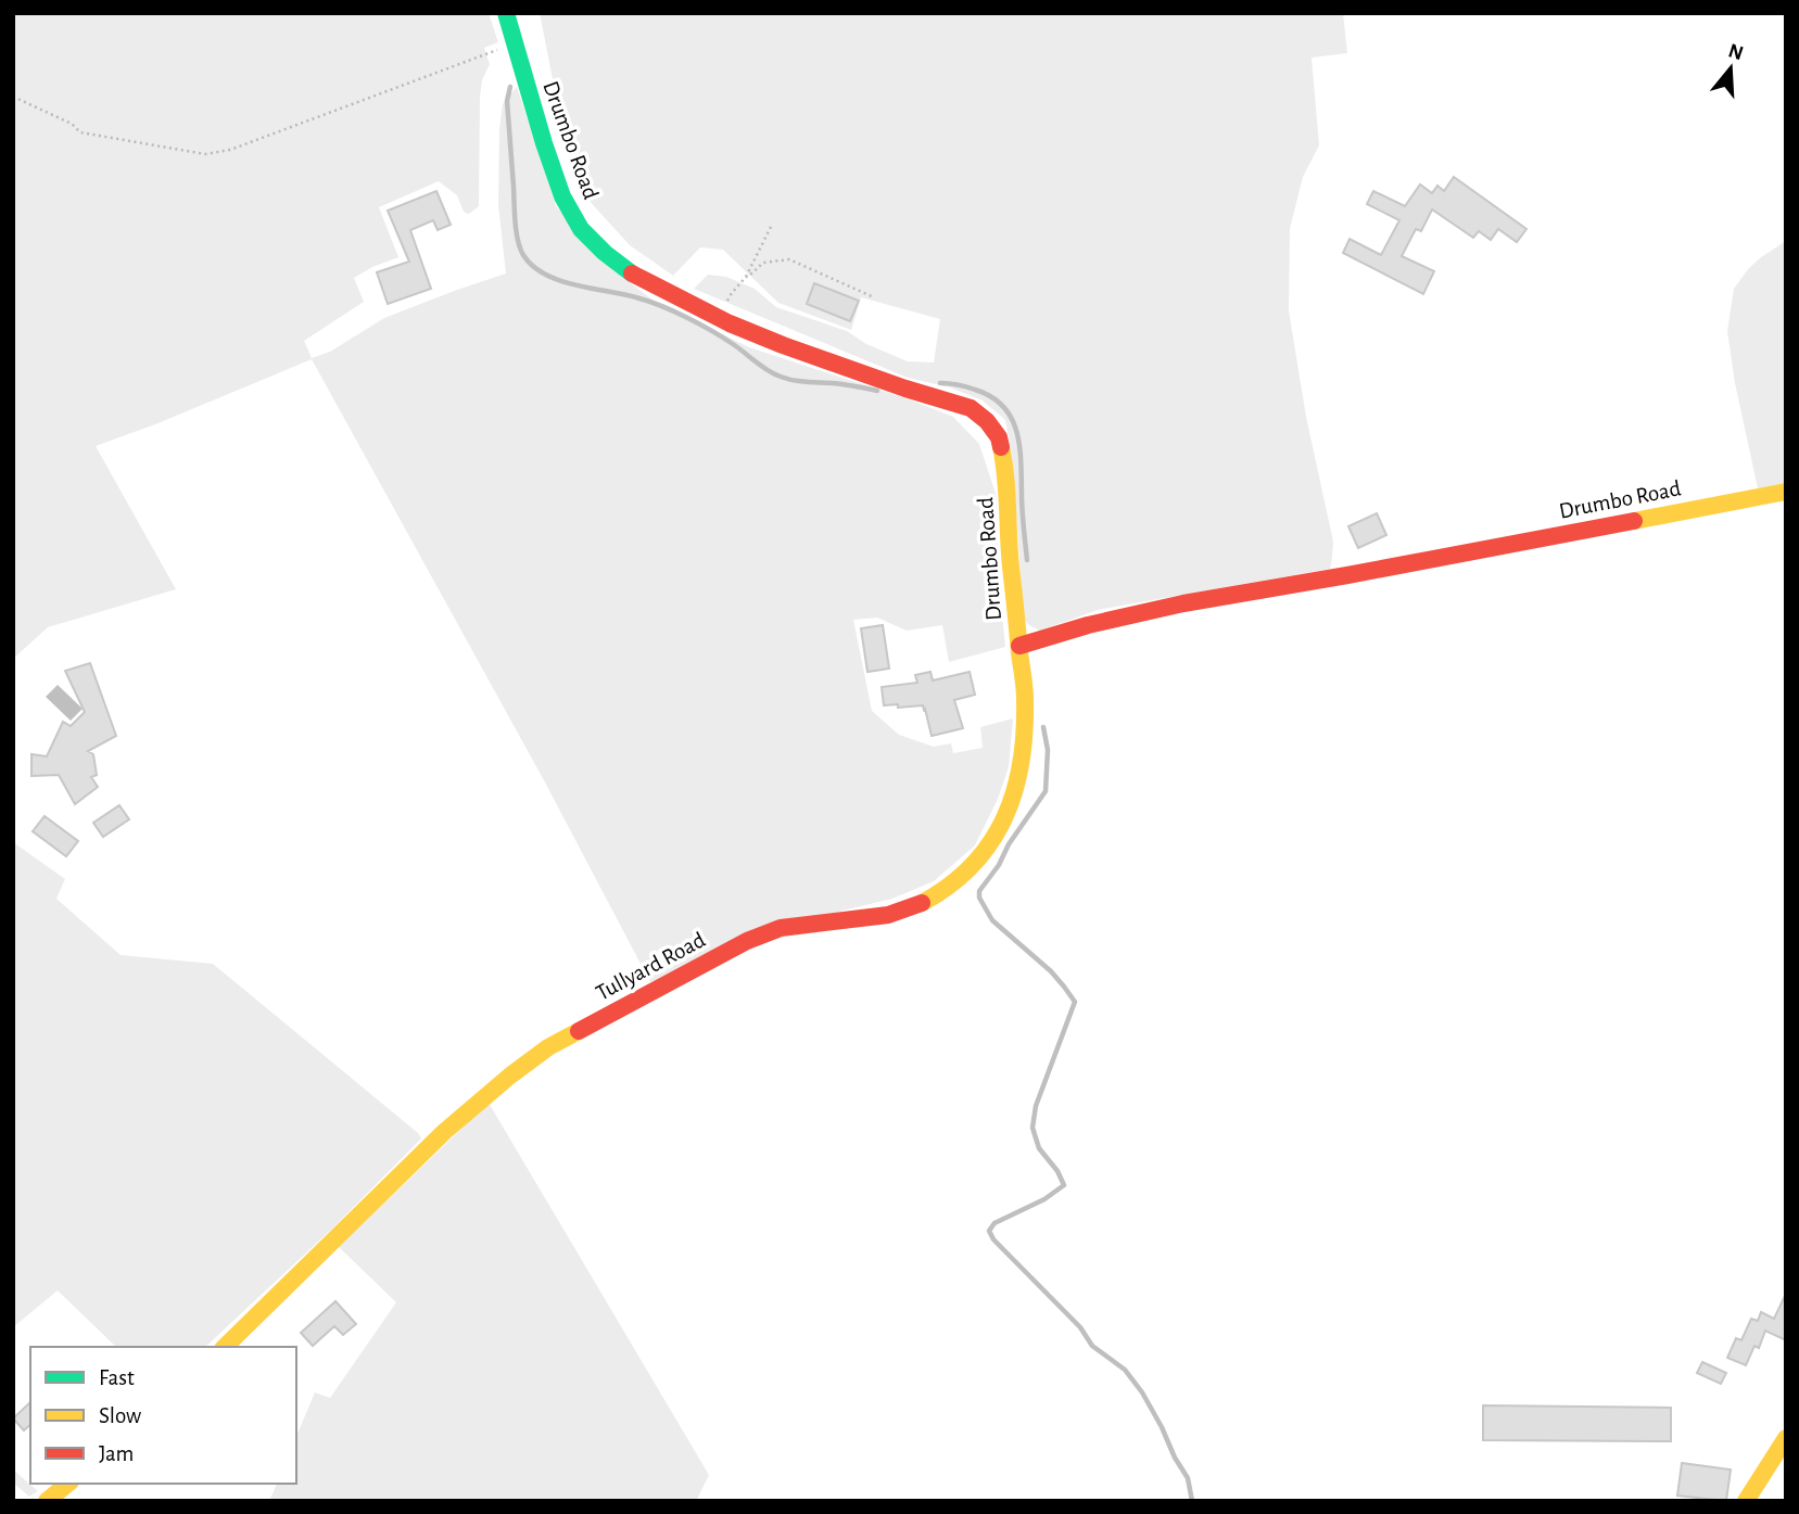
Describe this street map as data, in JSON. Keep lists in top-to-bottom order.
{
  "streets": {
    "street": ["Drumbo Road", "Tullyard Road"]
  },
  "crossings": [
    ["Drumbo Road", "Tullyard Road"]
  ],
  "legend": ["Fast", "Slow", "Jam"],
  "north": "top"
}
